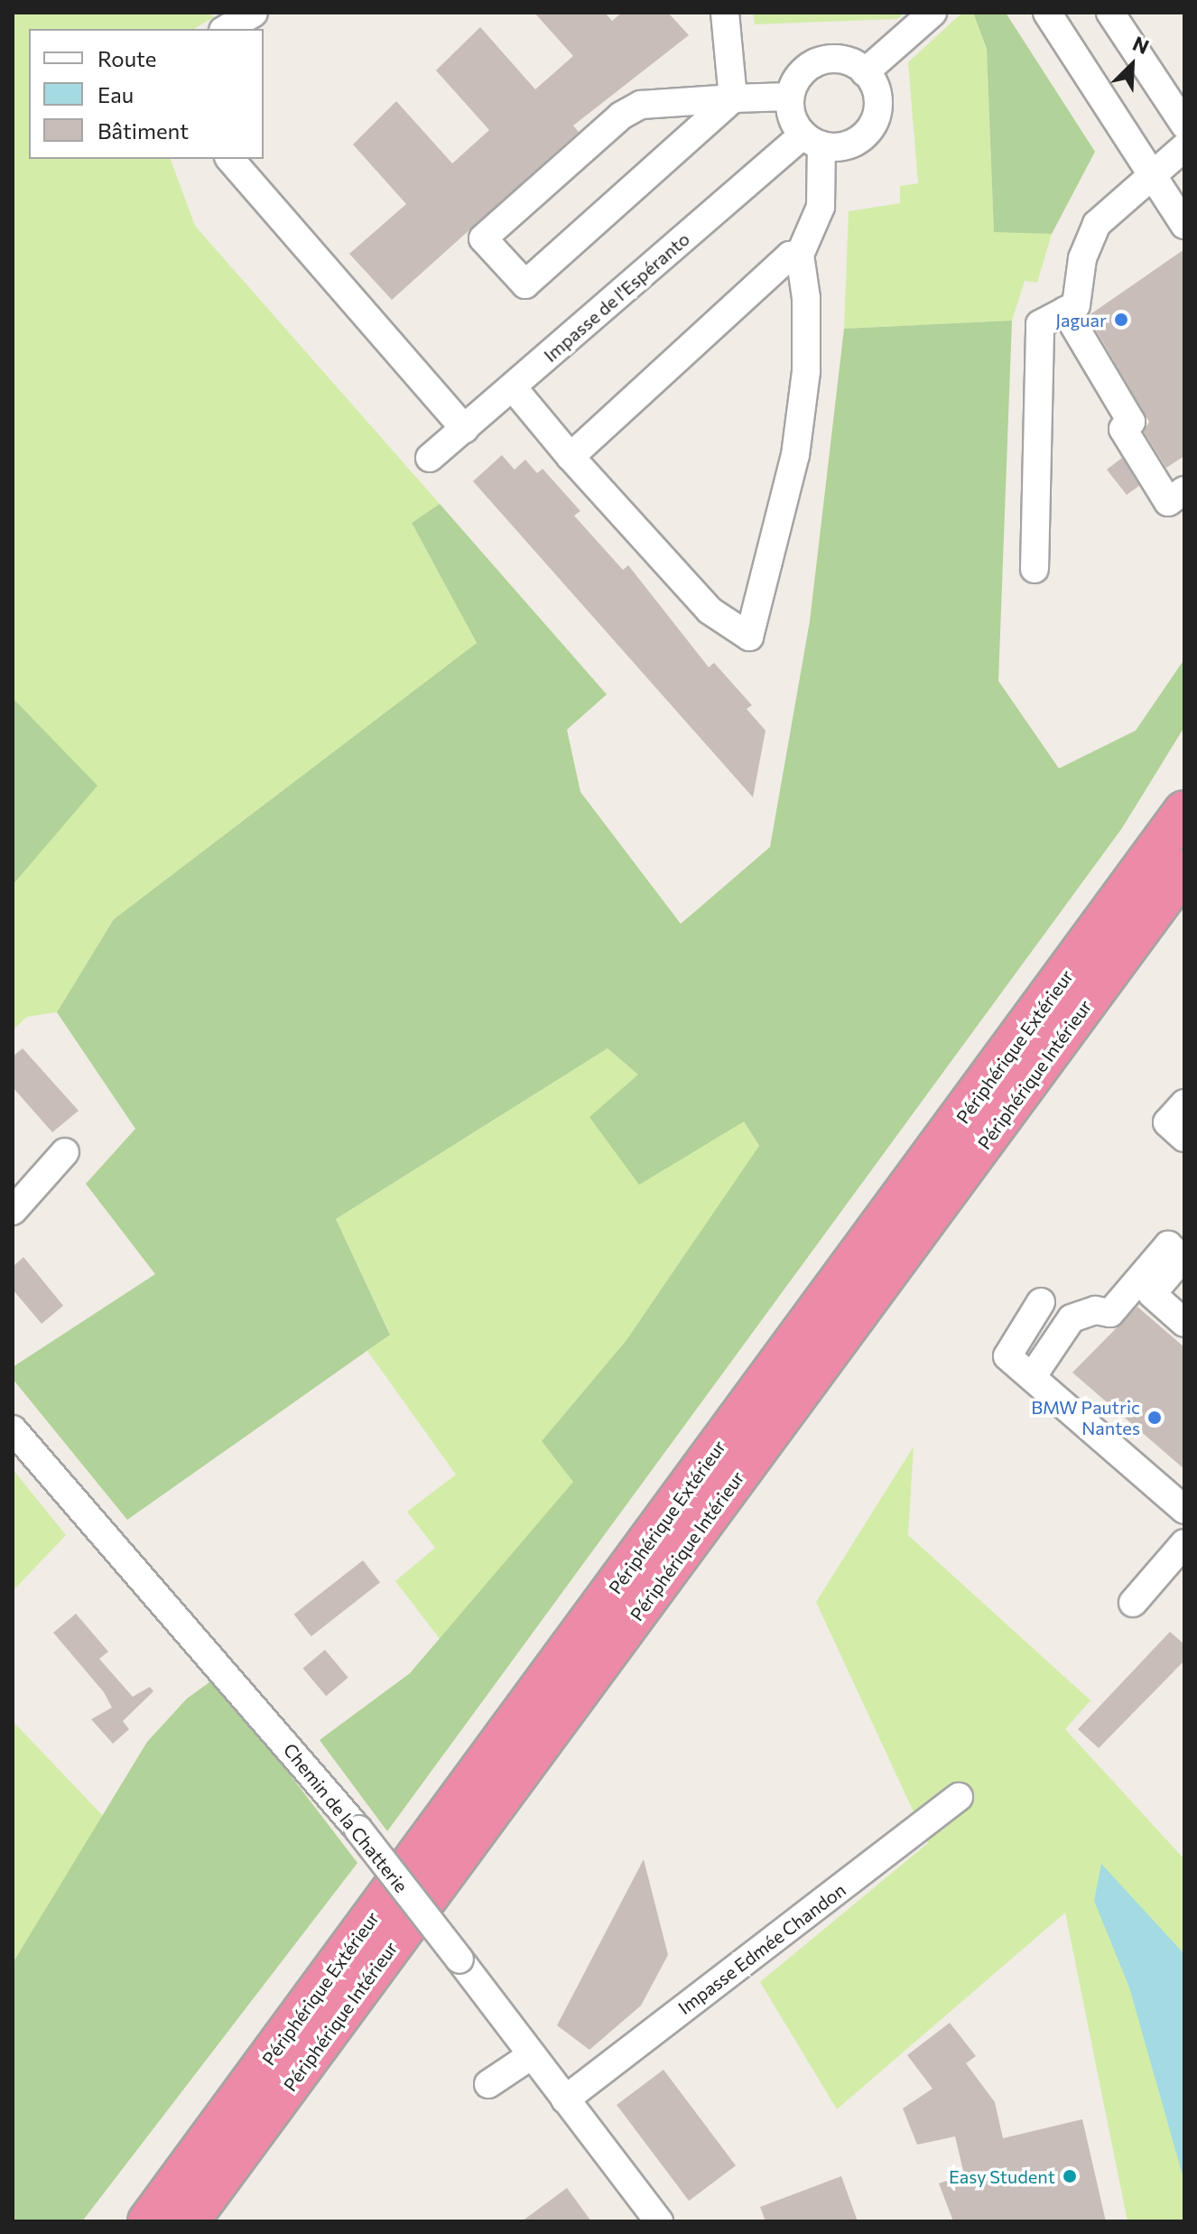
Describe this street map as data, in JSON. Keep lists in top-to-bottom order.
{
  "streets": {
    "highway": ["Périphérique Extérieur", "Périphérique Intérieur"],
    "street": ["Impasse de l'Espéranto", "Chemin de la Chatterie", "Impasse Edmée Chandon"]
  },
  "crossings": [
    ["Chemin de la Chatterie", "Impasse Edmée Chandon"]
  ],
  "places": ["Jaguar", "BMW Pautric Nantes", "Easy Student"],
  "legend": ["Route", "Eau", "Bâtiment"],
  "north": "top right"
}
